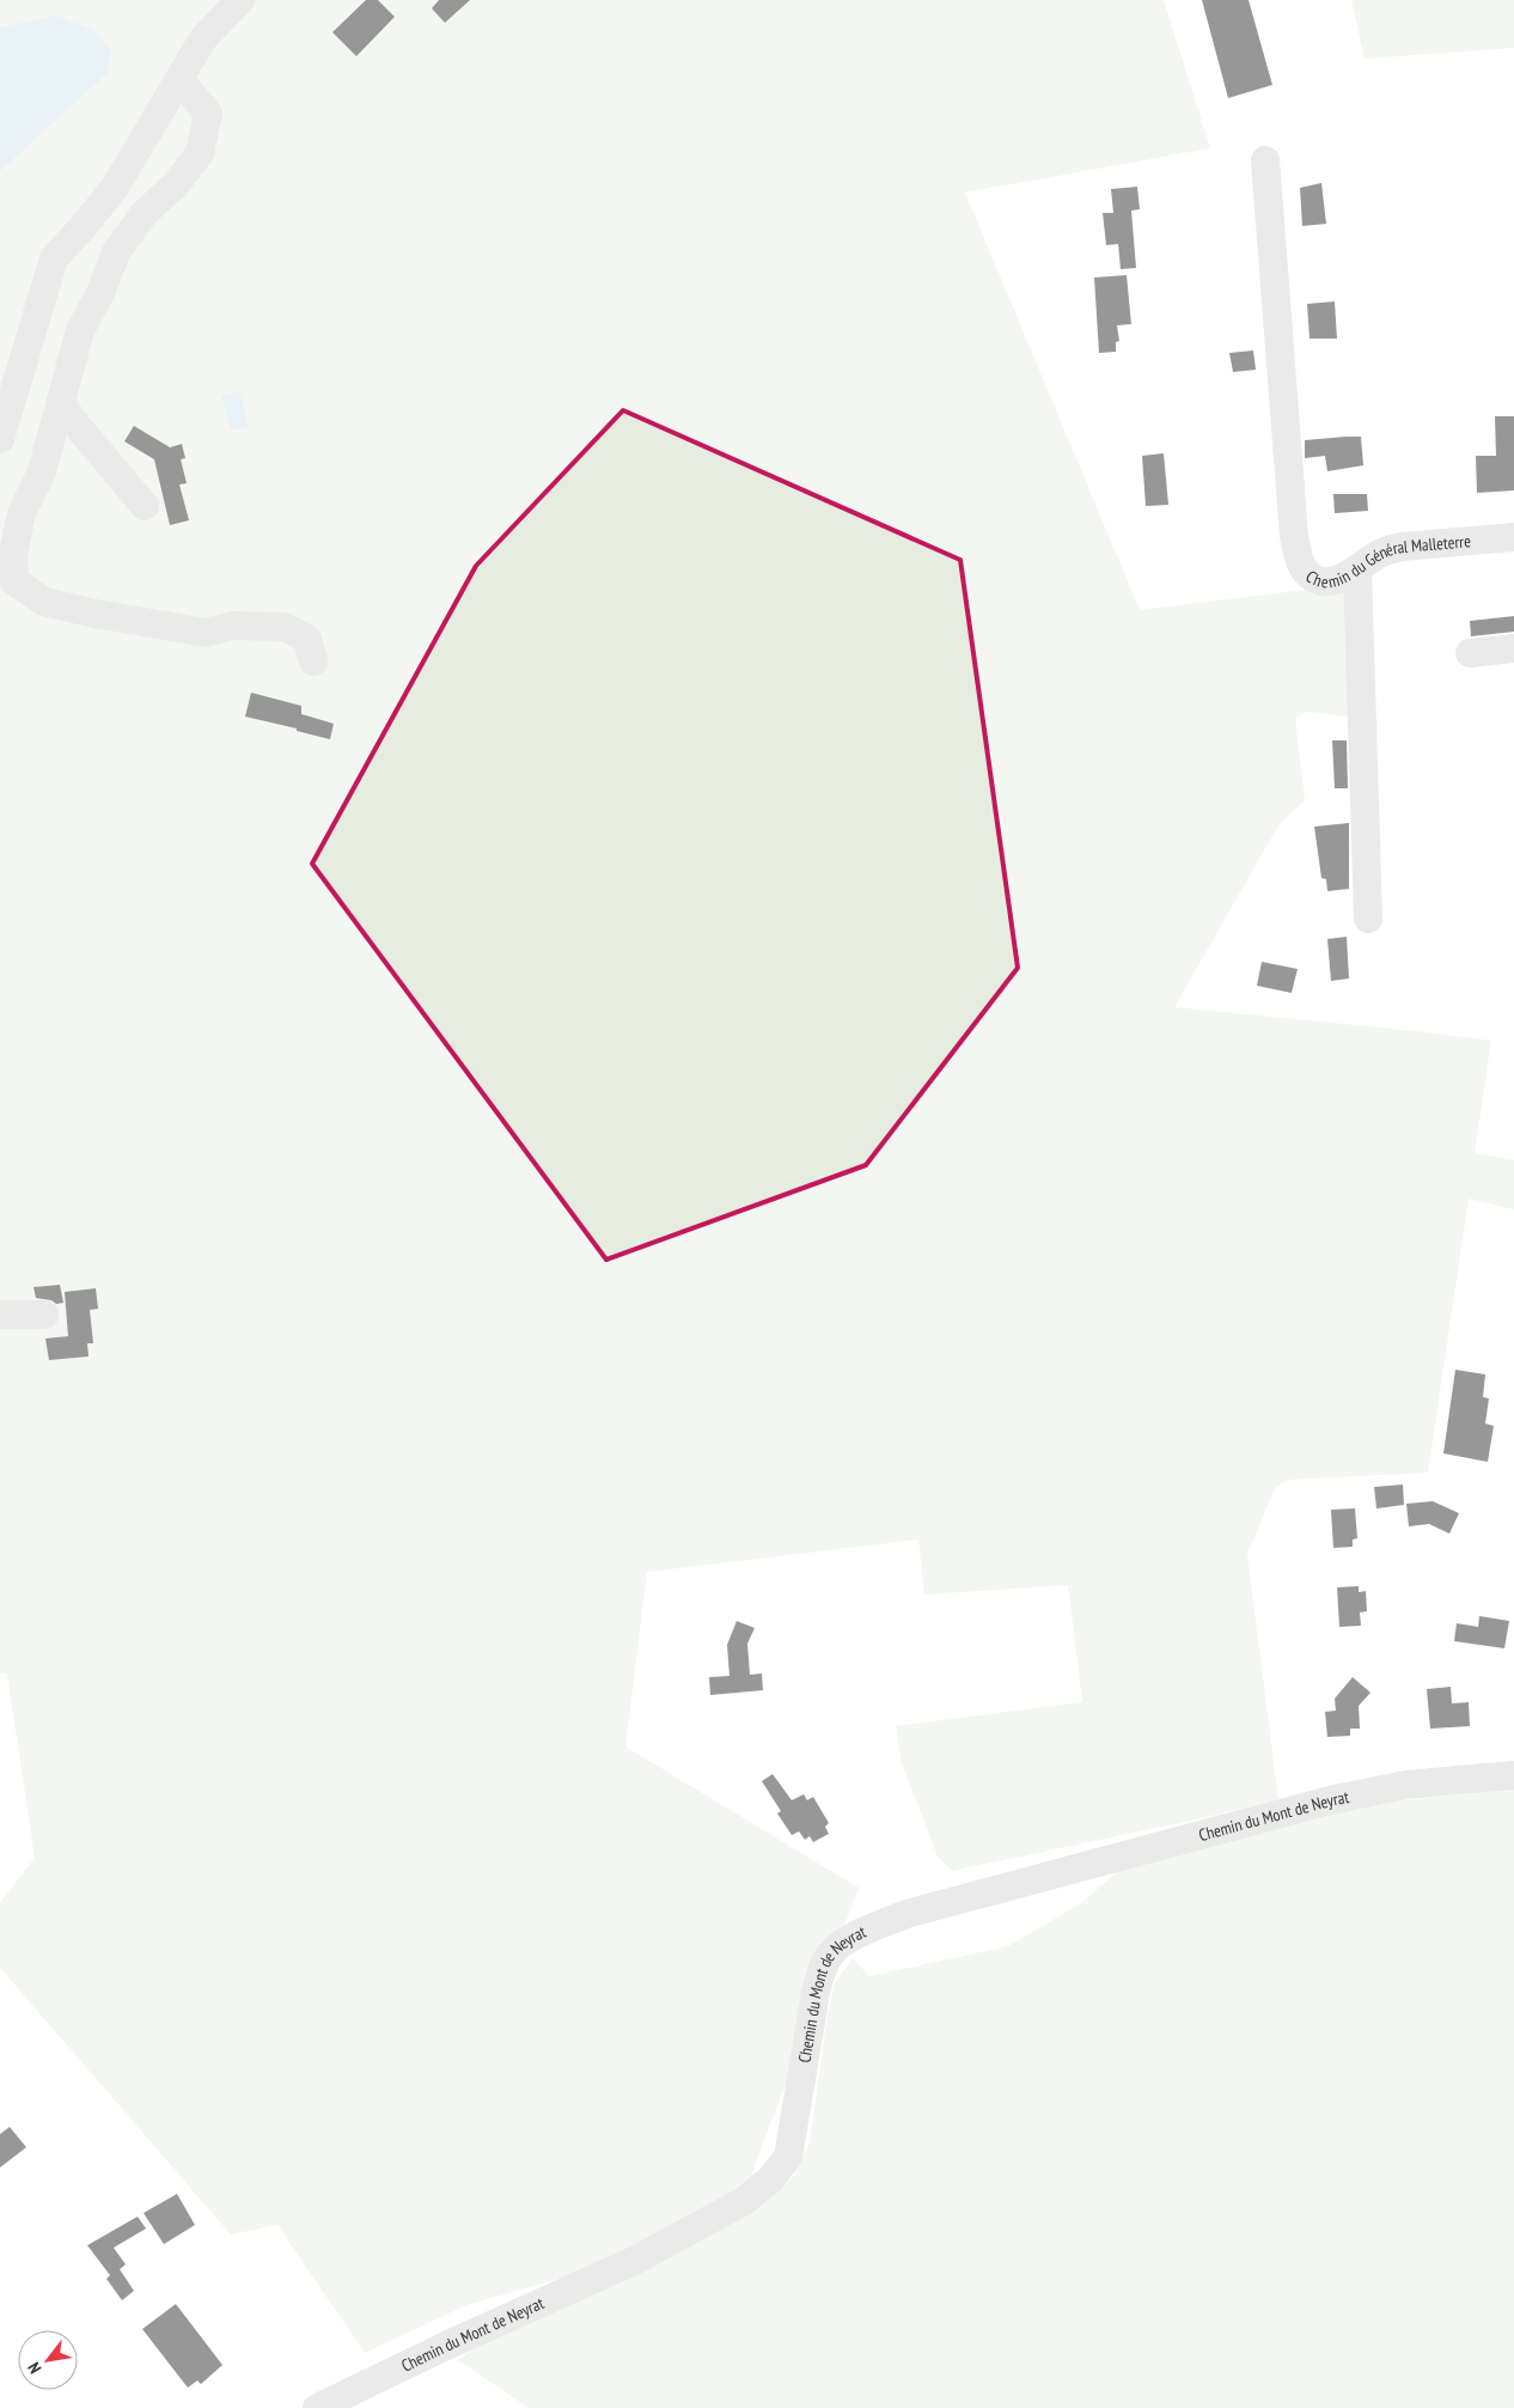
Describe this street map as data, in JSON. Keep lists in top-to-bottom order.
{
  "streets": {
    "street": ["Chemin du Général Malleterre", "Chemin du Mont de Neyrat"]
  },
  "north": "bottom left"
}
